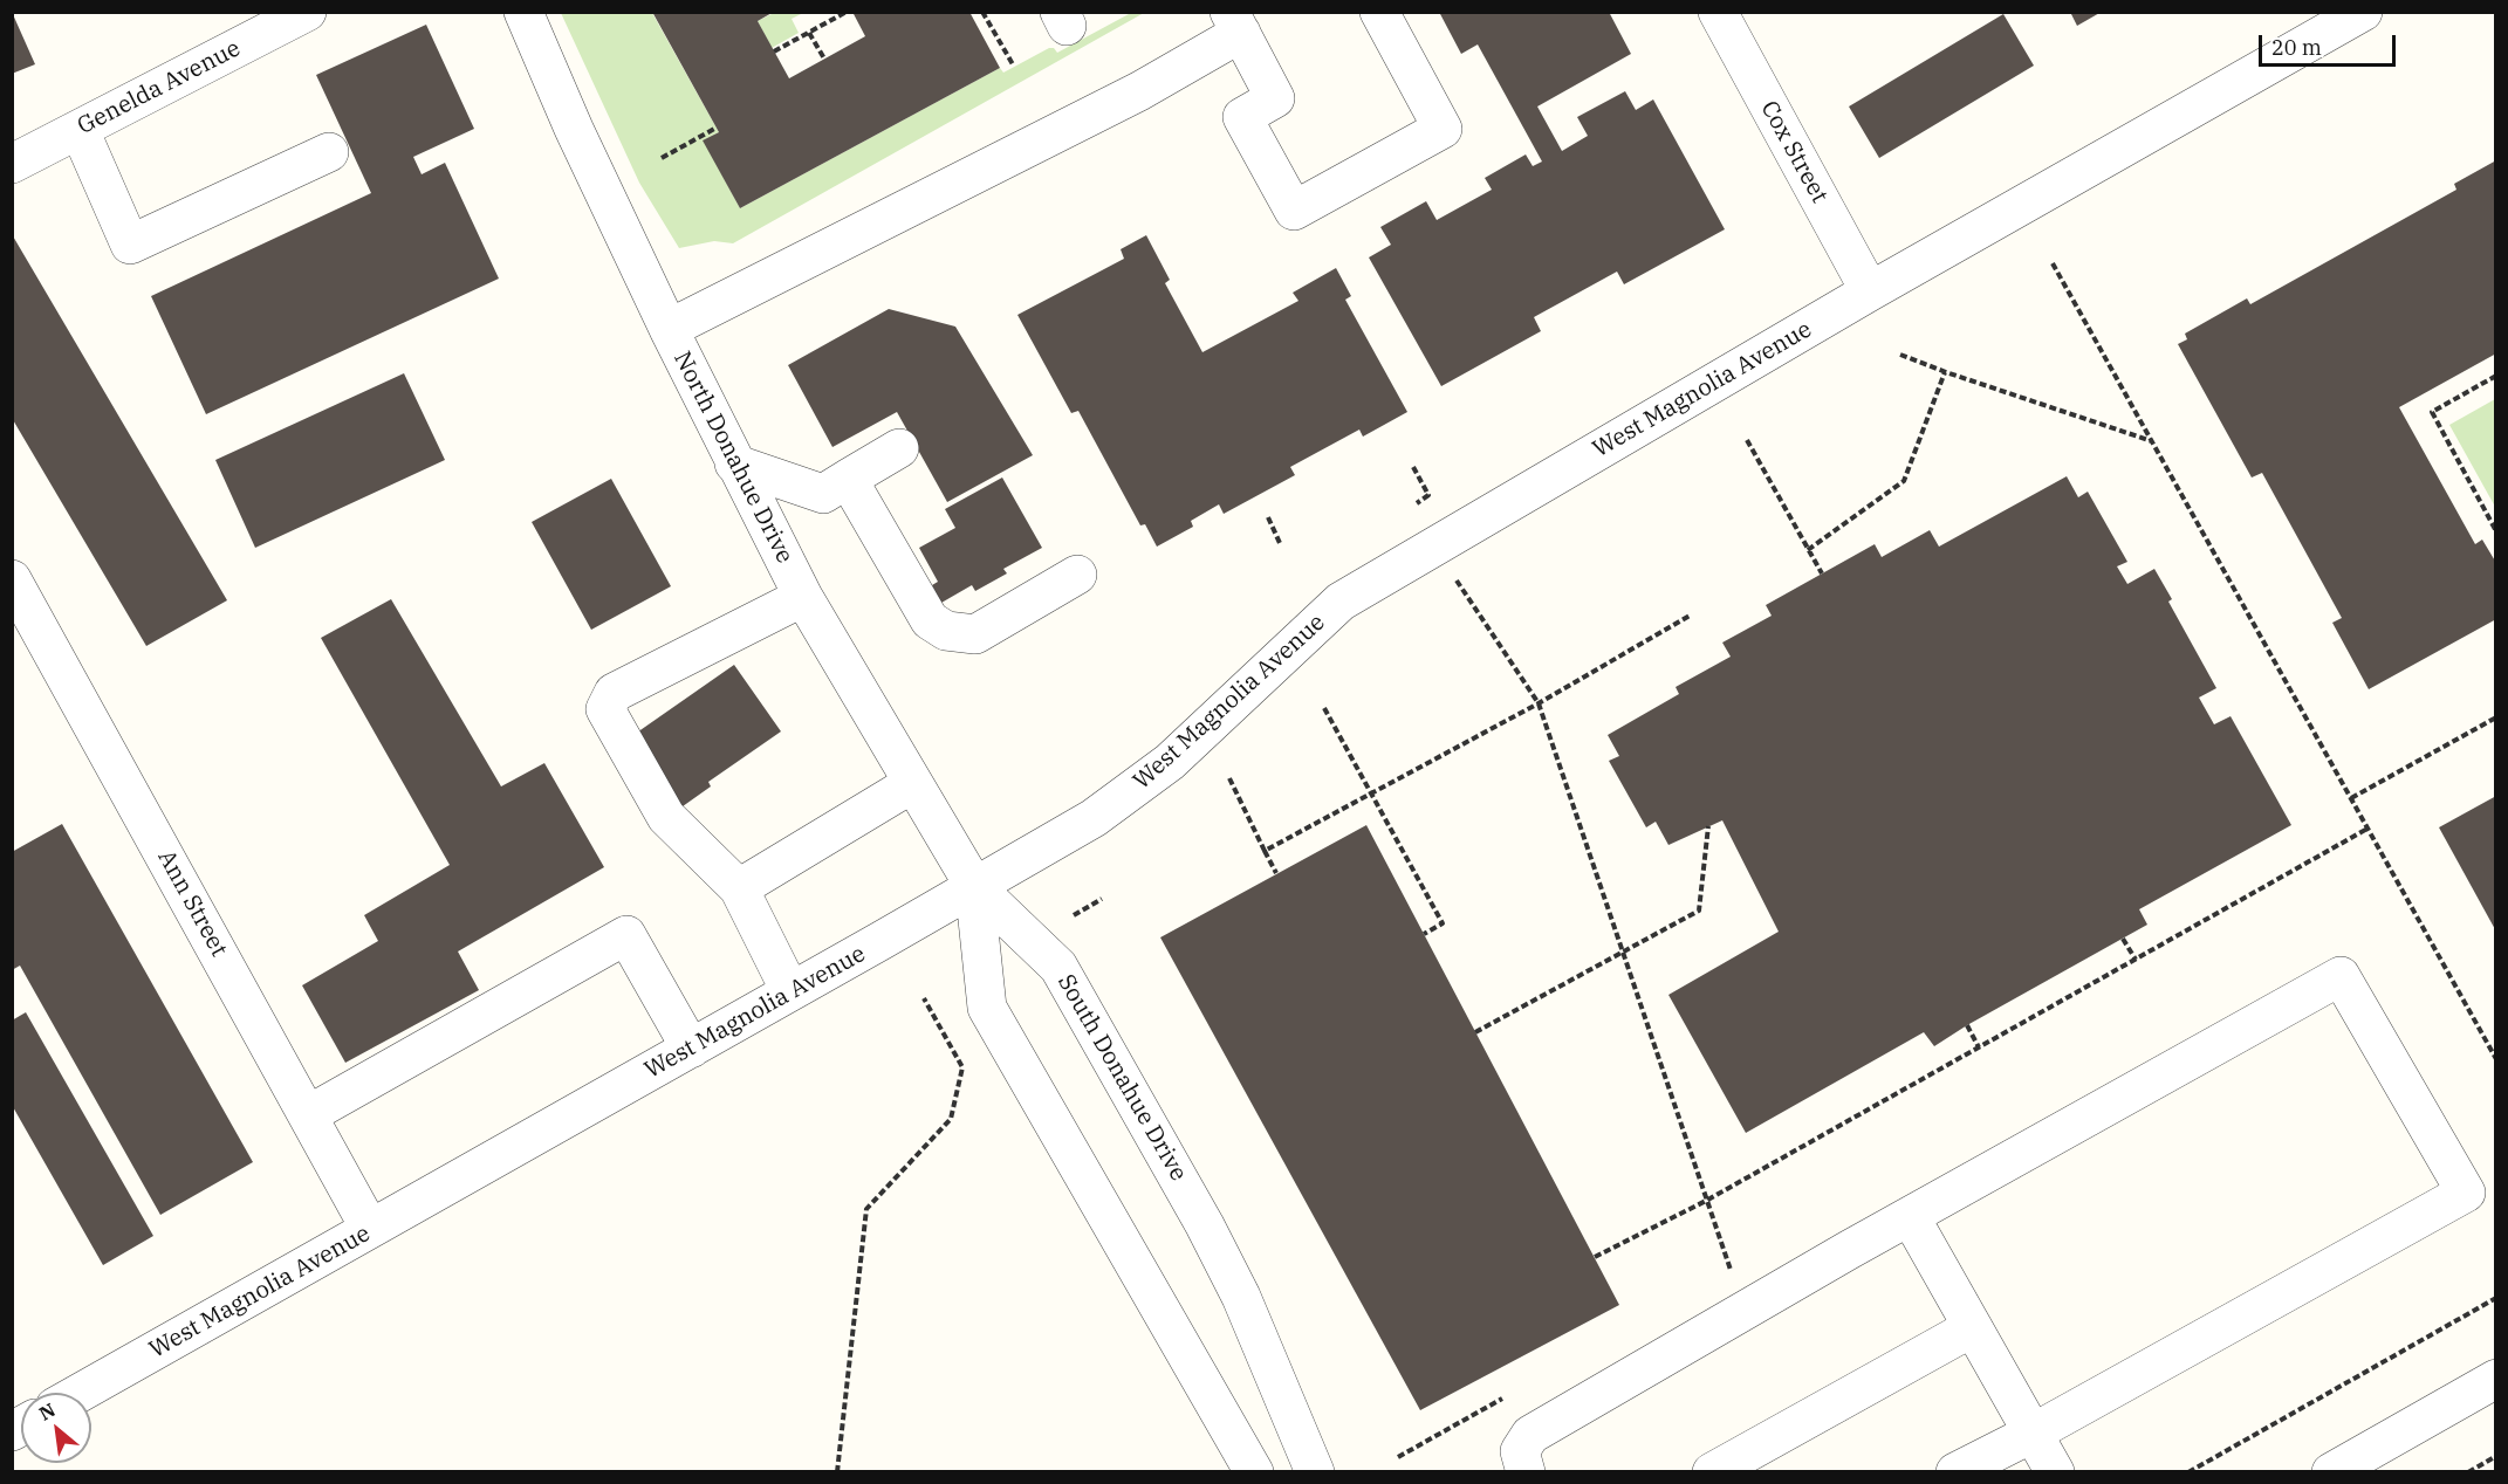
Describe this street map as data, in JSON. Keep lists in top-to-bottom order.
{
  "streets": {
    "street": [
      "Genelda Avenue",
      "Cox Street",
      "West Magnolia Avenue",
      "North Donahue Drive",
      "Ann Street",
      "South Donahue Drive"
    ]
  },
  "crossings": [
    ["Cox Street", "West Magnolia Avenue"],
    ["West Magnolia Avenue", "North Donahue Drive"],
    ["West Magnolia Avenue", "Ann Street"],
    ["West Magnolia Avenue", "South Donahue Drive"],
    ["North Donahue Drive", "South Donahue Drive"]
  ],
  "scale_bar": "20 m",
  "north": "top left"
}
